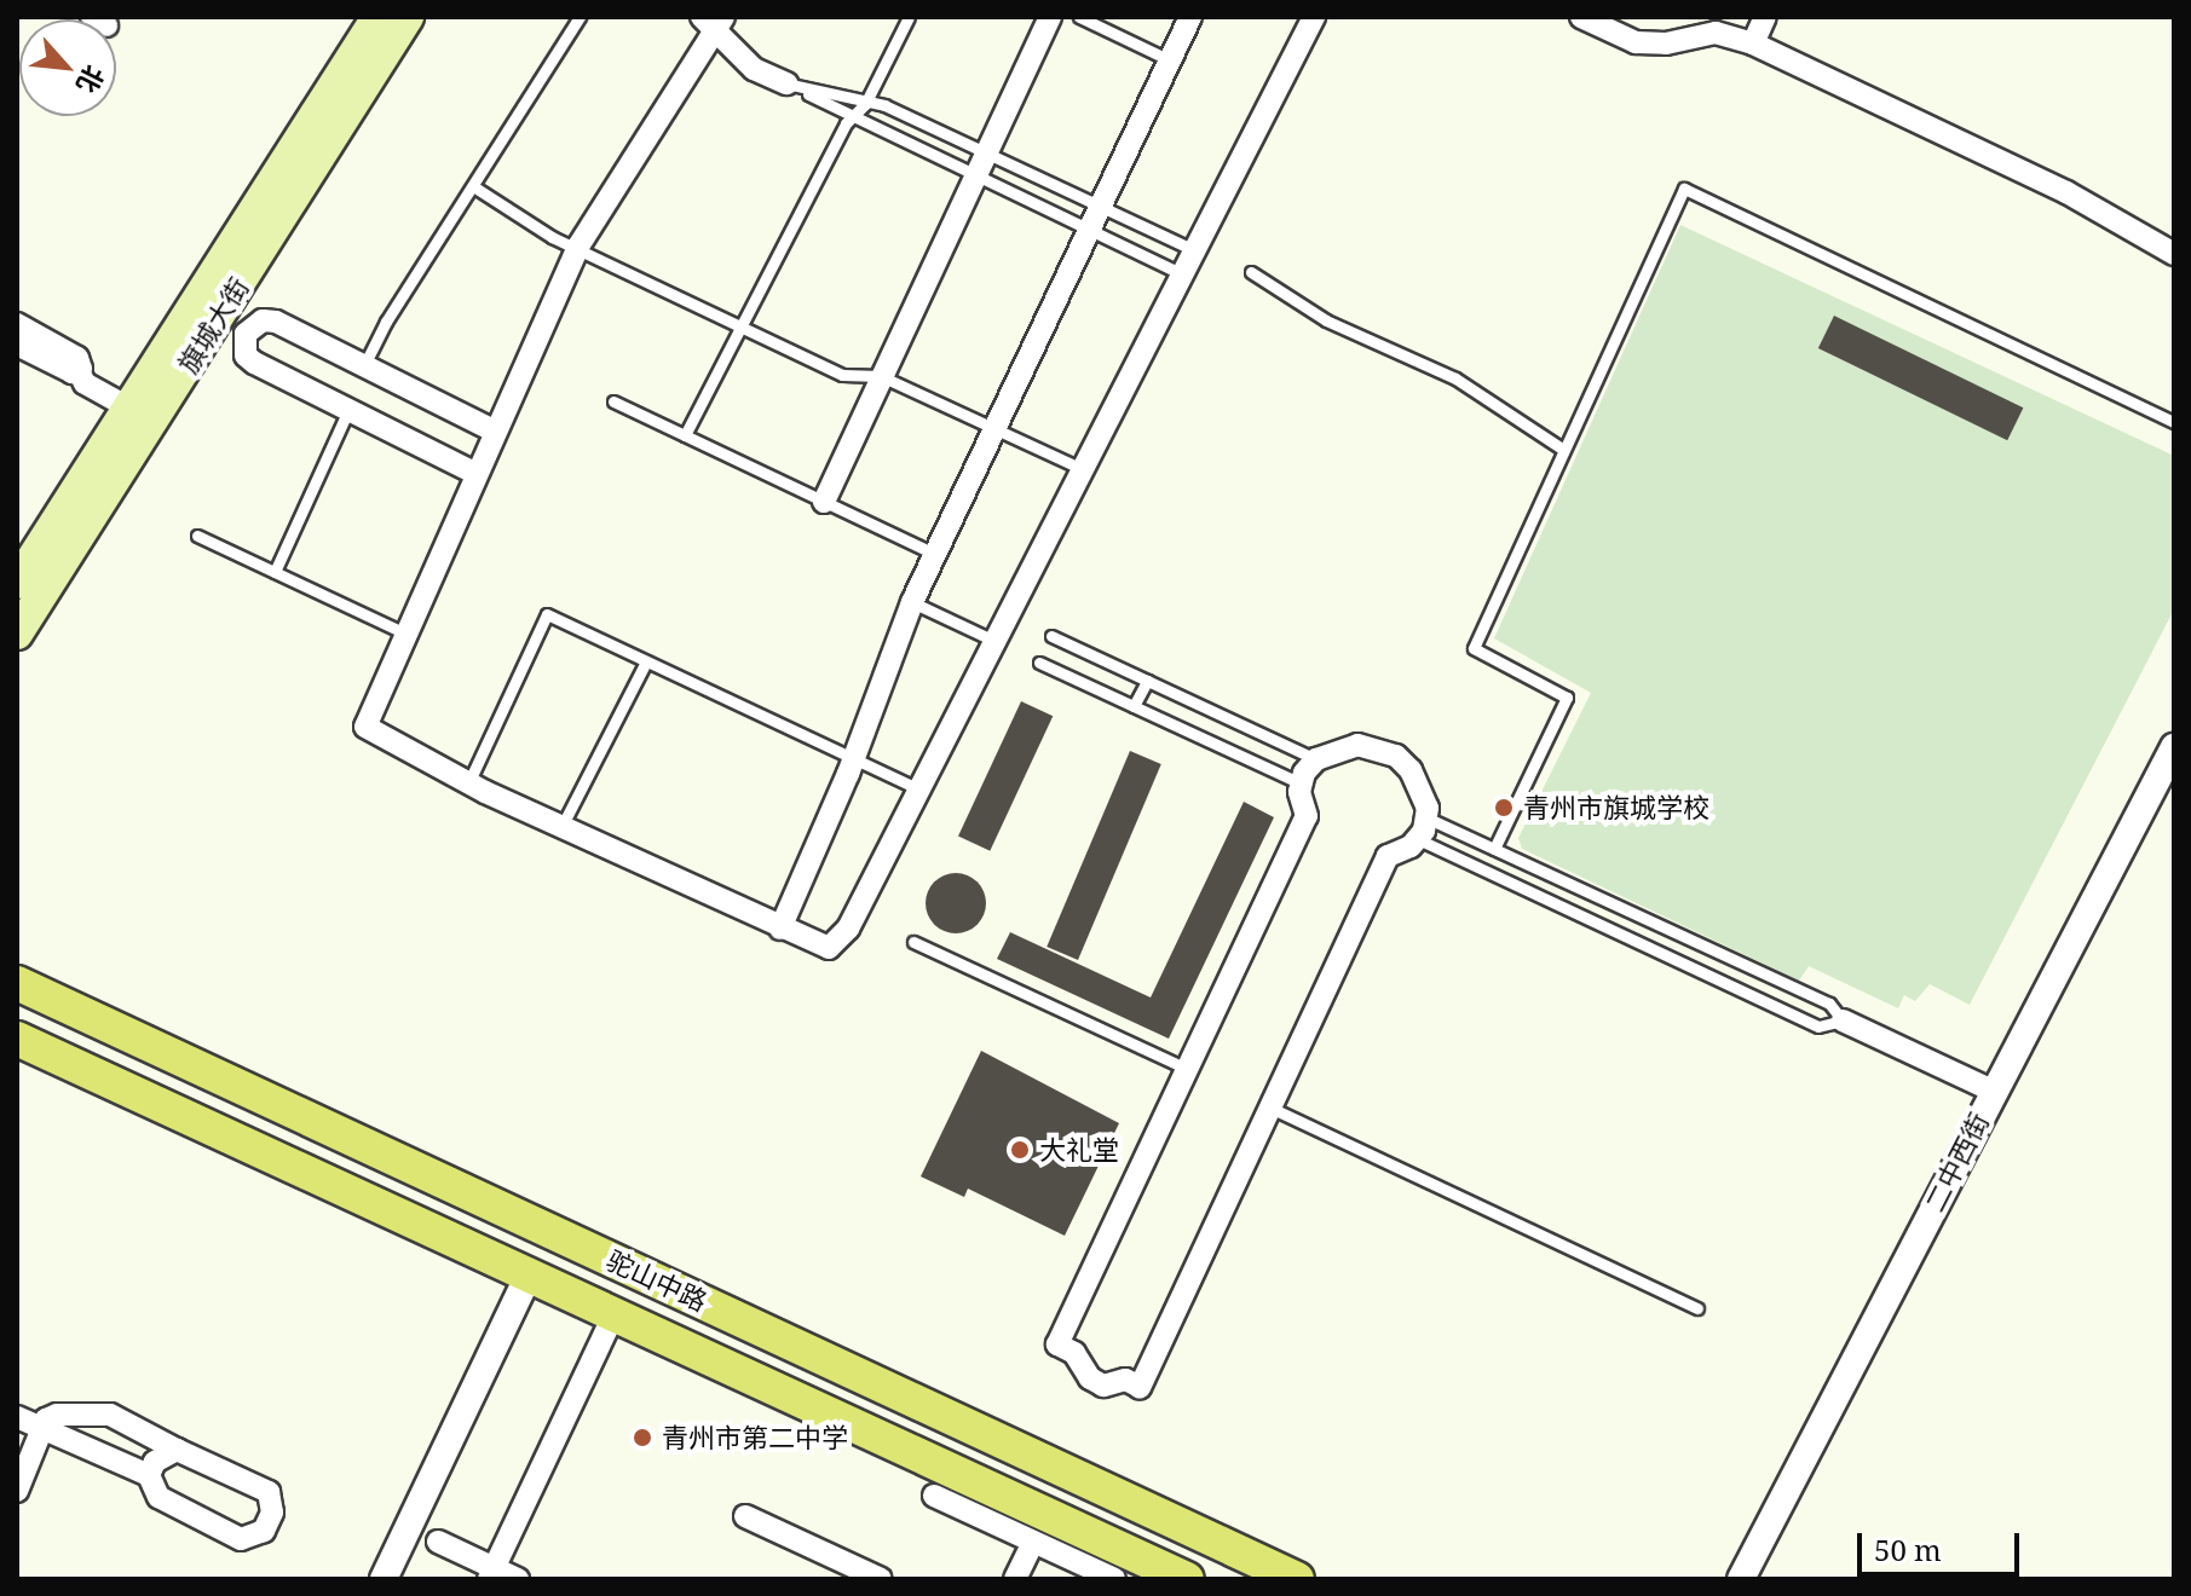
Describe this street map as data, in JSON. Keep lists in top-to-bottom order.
{
  "streets": {
    "main road": ["旗城大街", "驼山中路"],
    "street": ["二中西街"]
  },
  "places": ["青州市旗城学校", "大礼堂", "青州市第二中学"],
  "scale_bar": "50 m",
  "north": "bottom right"
}
